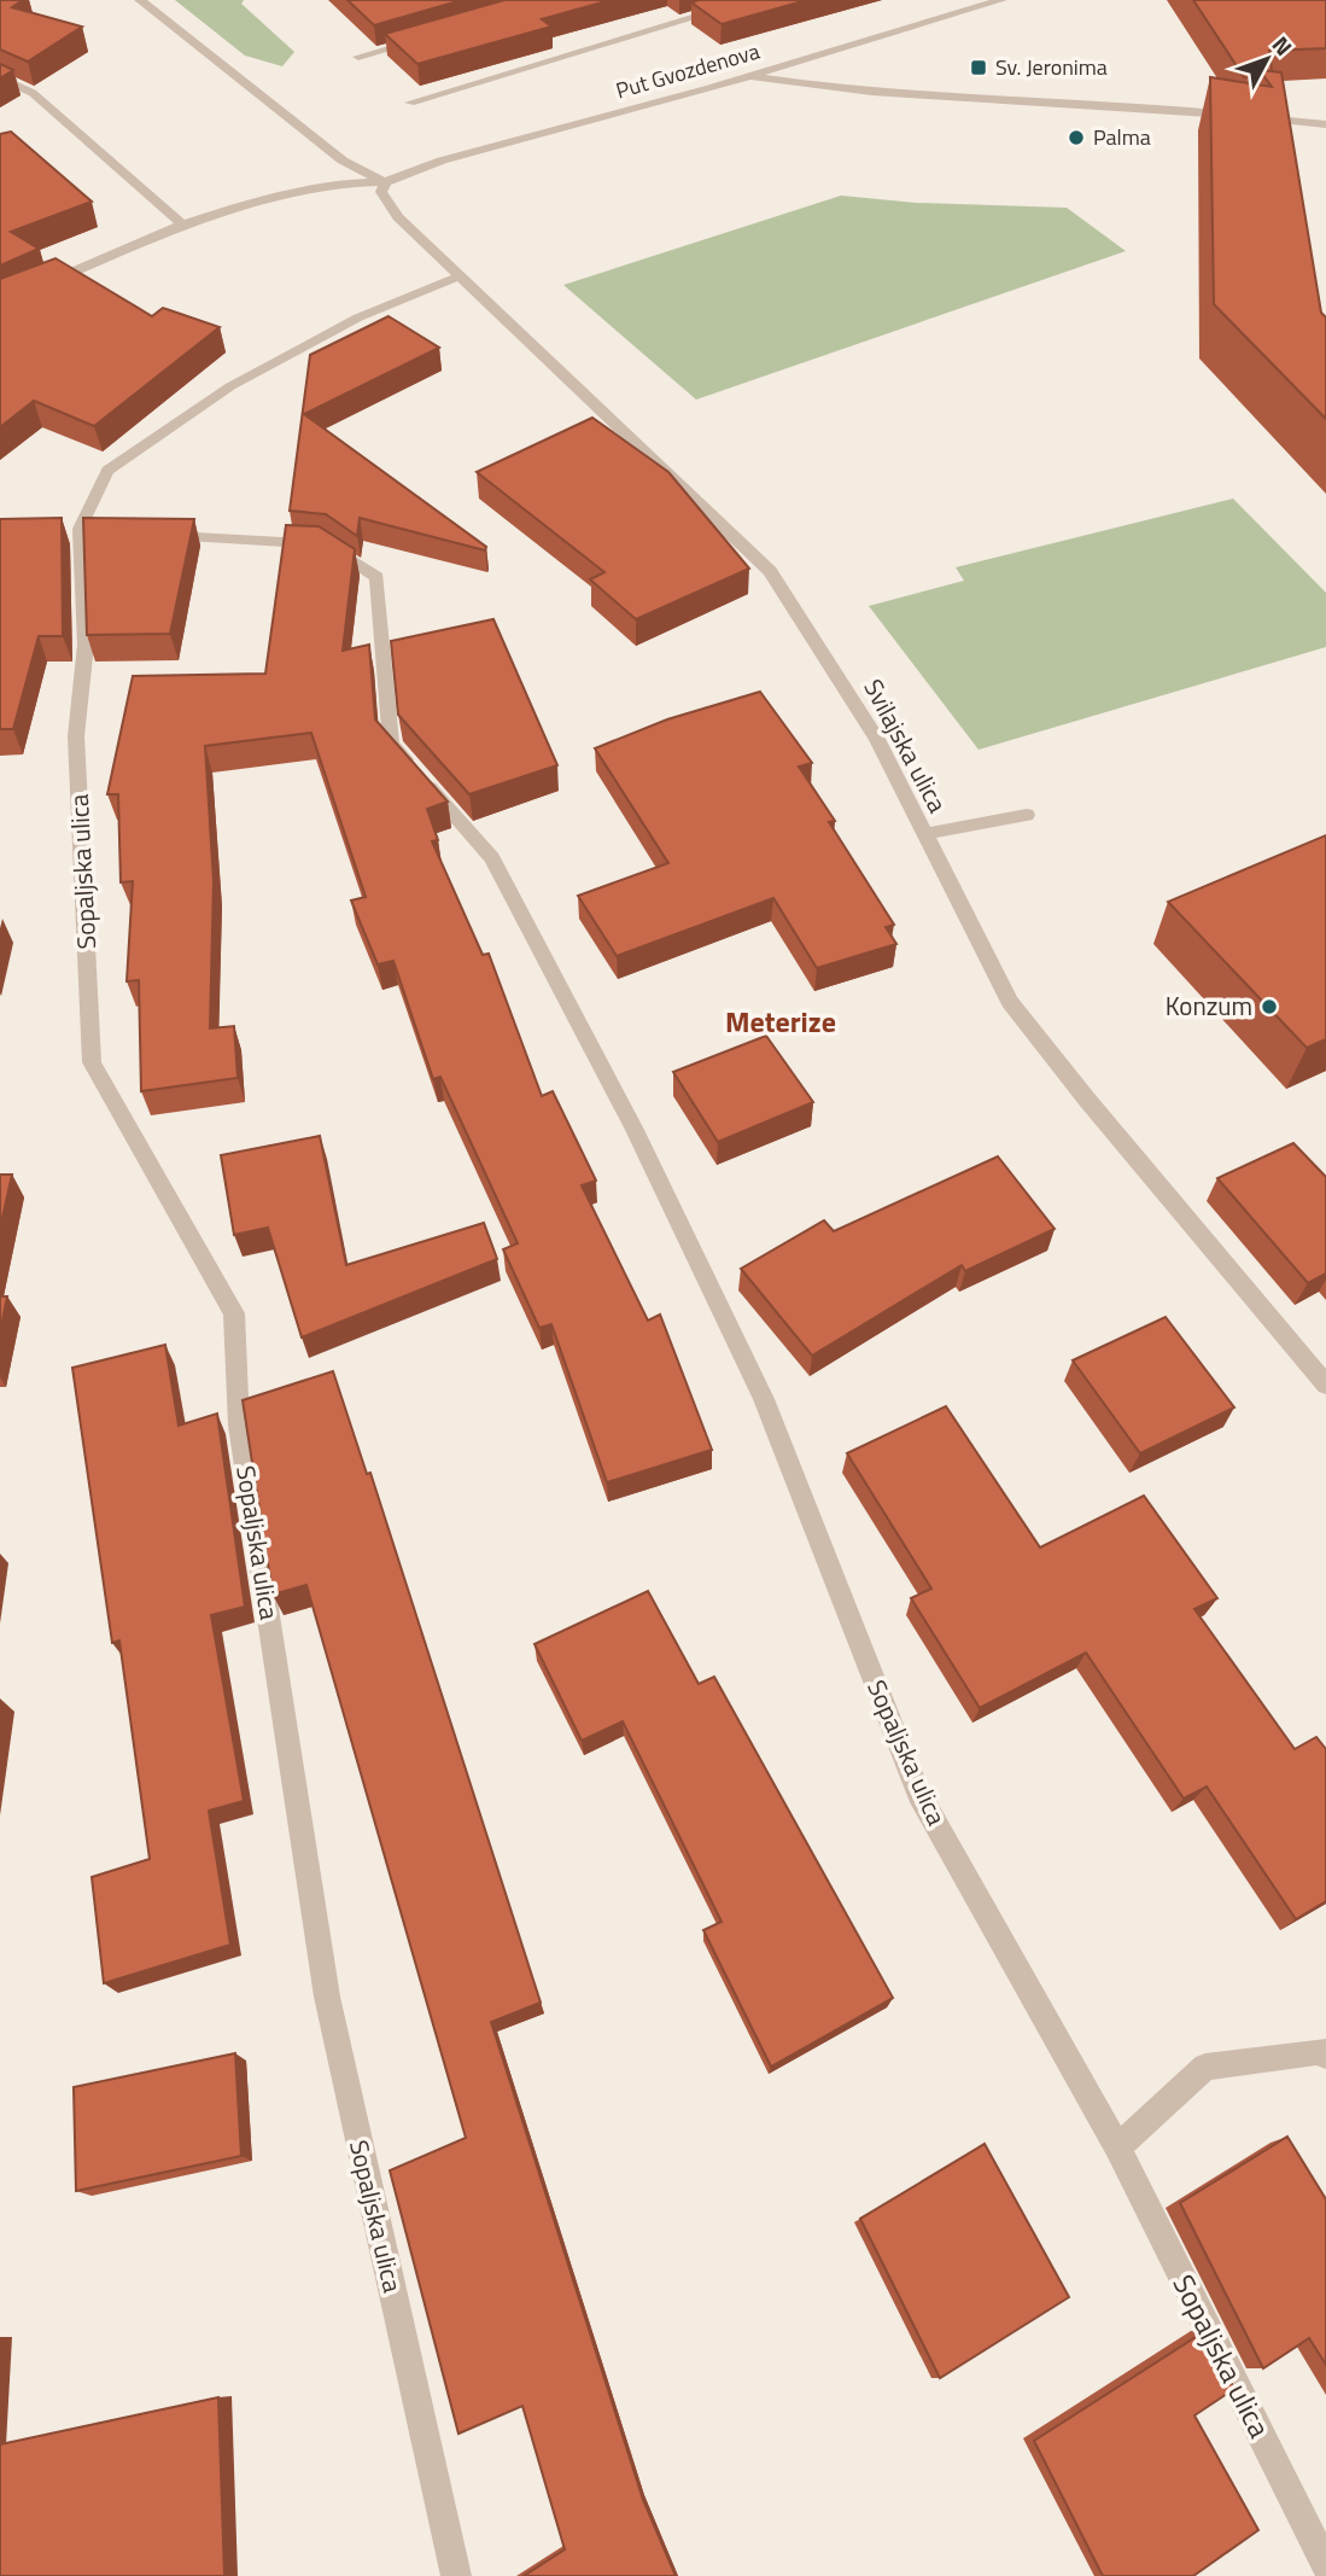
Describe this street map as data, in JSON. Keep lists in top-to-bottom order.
{
  "streets": {
    "street": ["Put Gvozdenova", "Svilajska ulica", "Sopaljska ulica"]
  },
  "crossings": [
    ["Put Gvozdenova", "Svilajska ulica"],
    ["Svilajska ulica", "Sopaljska ulica"]
  ],
  "districts": ["Meterize"],
  "places": {
    "transit": ["Sv. Jeronima"],
    "other": ["Palma", "Konzum"]
  },
  "north": "top right"
}
